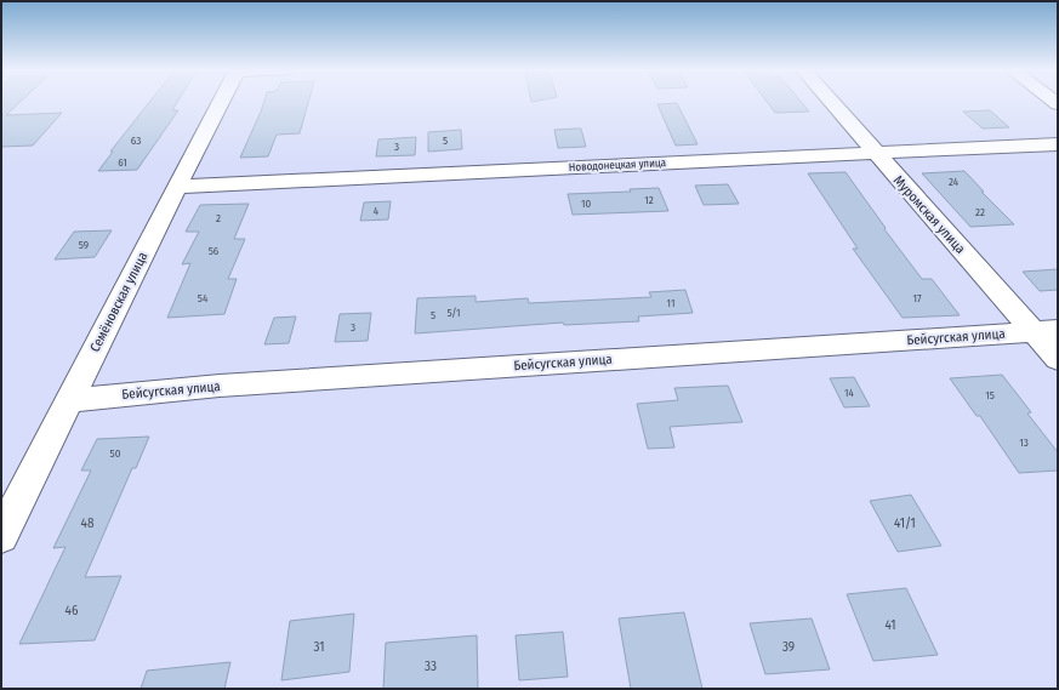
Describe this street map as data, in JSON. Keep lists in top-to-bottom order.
{
  "streets": {
    "street": [
      "Новодонецкая улица",
      "Муромская улица",
      "Семёновская улица",
      "Бейсугская улица"
    ]
  },
  "crossings": [
    ["Новодонецкая улица", "Муромская улица"],
    ["Новодонецкая улица", "Семёновская улица"],
    ["Муромская улица", "Бейсугская улица"],
    ["Семёновская улица", "Бейсугская улица"]
  ],
  "house_numbers": [
    "63",
    "5",
    "3",
    "61",
    "24",
    "12",
    "10",
    "4",
    "22",
    "2",
    "59",
    "56",
    "54",
    "17",
    "11",
    "5/1",
    "5",
    "3",
    "14",
    "15",
    "13",
    "50",
    "48",
    "41/1",
    "46",
    "41",
    "31",
    "39",
    "33"
  ]
}
